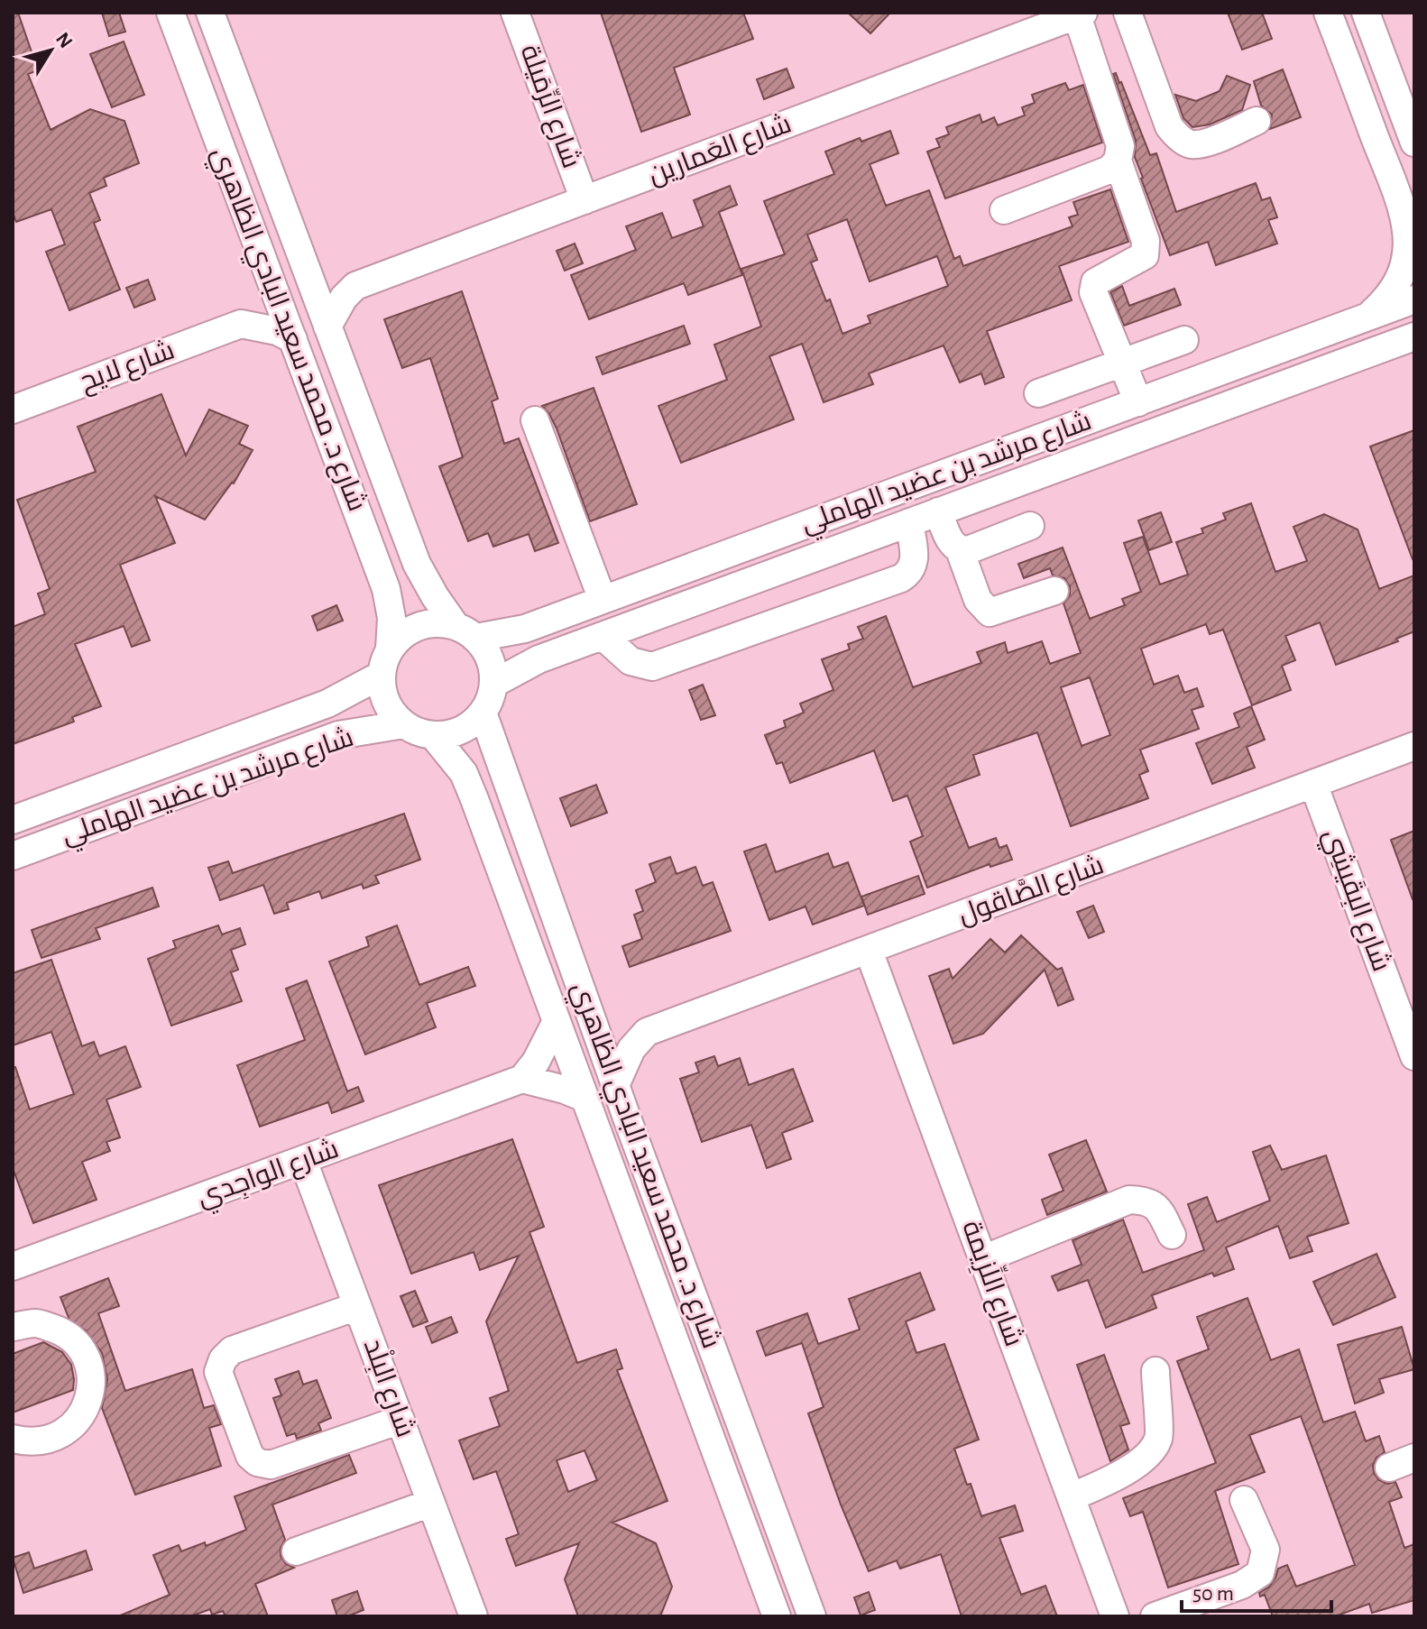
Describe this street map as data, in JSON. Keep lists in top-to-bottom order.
{
  "streets": {
    "street": [
      "شارع الرِّمَيلة",
      "شارع العَمارين",
      "شارع د. محمد سعيد البادي الظاهري",
      "شارع لايح",
      "شارع مرشد بن عضيد الهاملي",
      "شارع الصَّاقول",
      "شارع البِقَيشِي",
      "شارع الواجِدي",
      "شارع اللِّزِيمة",
      "شارع البِلْد"
    ]
  },
  "crossings": [
    ["شارع الرِّمَيلة", "شارع العَمارين"],
    ["شارع د. محمد سعيد البادي الظاهري", "شارع مرشد بن عضيد الهاملي"],
    ["شارع الصَّاقول", "شارع البِقَيشِي"],
    ["شارع الصَّاقول", "شارع اللِّزِيمة"],
    ["شارع الواجِدي", "شارع البِلْد"]
  ],
  "scale_bar": "50 m",
  "north": "top right"
}
